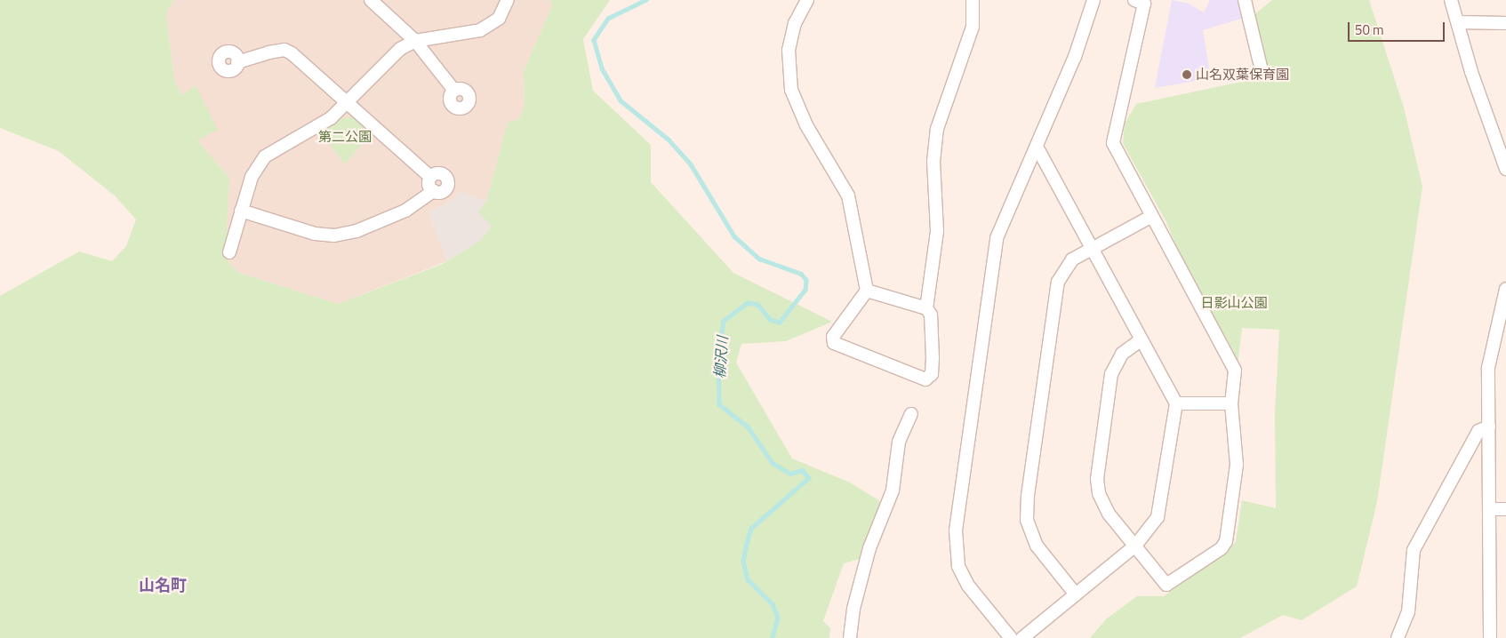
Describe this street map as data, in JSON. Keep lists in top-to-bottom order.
{
  "districts": ["山名町"],
  "water": ["柳沢川"],
  "parks": ["第二公園", "日影山公園"],
  "places": ["山名双葉保育園"],
  "scale_bar": "50 m"
}
